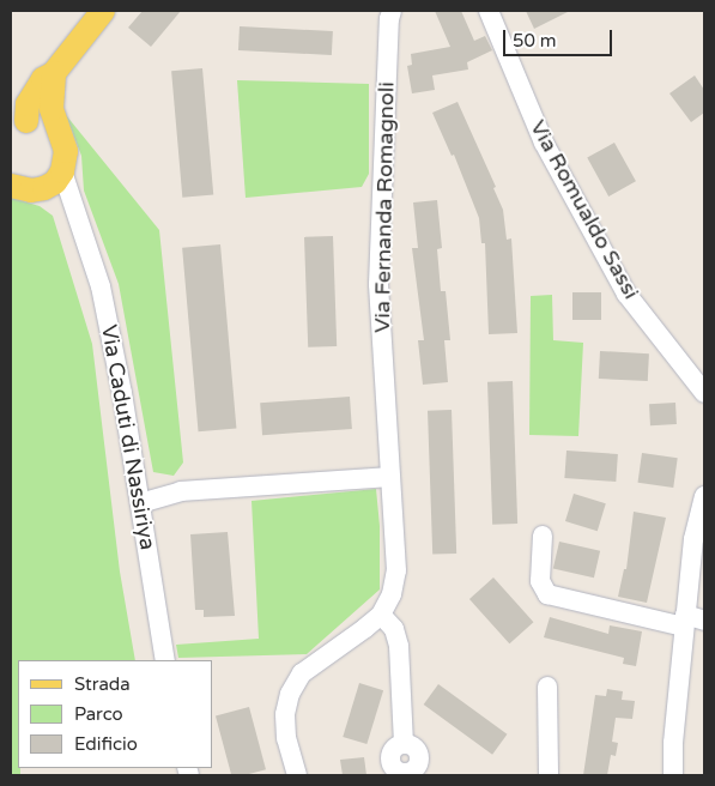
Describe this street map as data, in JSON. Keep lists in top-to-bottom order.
{
  "streets": {
    "street": ["Via Fernanda Romagnoli", "Via Romualdo Sassi", "Via Caduti di Nassiriya"]
  },
  "legend": ["Strada", "Parco", "Edificio"],
  "scale_bar": "50 m"
}
